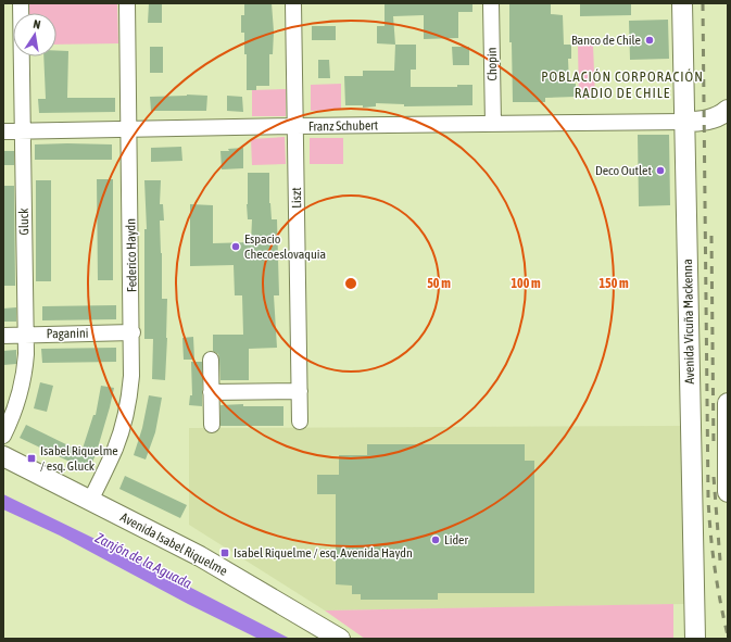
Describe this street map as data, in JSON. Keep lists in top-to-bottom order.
{
  "streets": {
    "main road": ["Avenida Vicuña Mackenna", "Avenida Isabel Riquelme"],
    "street": [
      "Chopin",
      "Franz Schubert",
      "Liszt",
      "Gluck",
      "Federico Haydn",
      "Paganini"
    ]
  },
  "crossings": [
    ["Chopin", "Franz Schubert"],
    ["Franz Schubert", "Liszt"],
    ["Franz Schubert", "Gluck"],
    ["Franz Schubert", "Federico Haydn"],
    ["Franz Schubert", "Avenida Vicuña Mackenna"],
    ["Gluck", "Paganini"],
    ["Federico Haydn", "Paganini"],
    ["Federico Haydn", "Avenida Isabel Riquelme"]
  ],
  "districts": ["POBLACIÓN CORPORACIÓN RADIO DE CHILE"],
  "water": ["Zanjón de la Aguada"],
  "places": {
    "other": [
      "Banco de Chile",
      "Deco Outlet",
      "Espacio Checoeslovaquia",
      "Lider"
    ],
    "transit": ["Isabel Riquelme / esq. Gluck", "Isabel Riquelme / esq. Avenida Haydn"]
  },
  "north": "top",
  "rings": ["50 m", "100 m", "150 m"]
}
